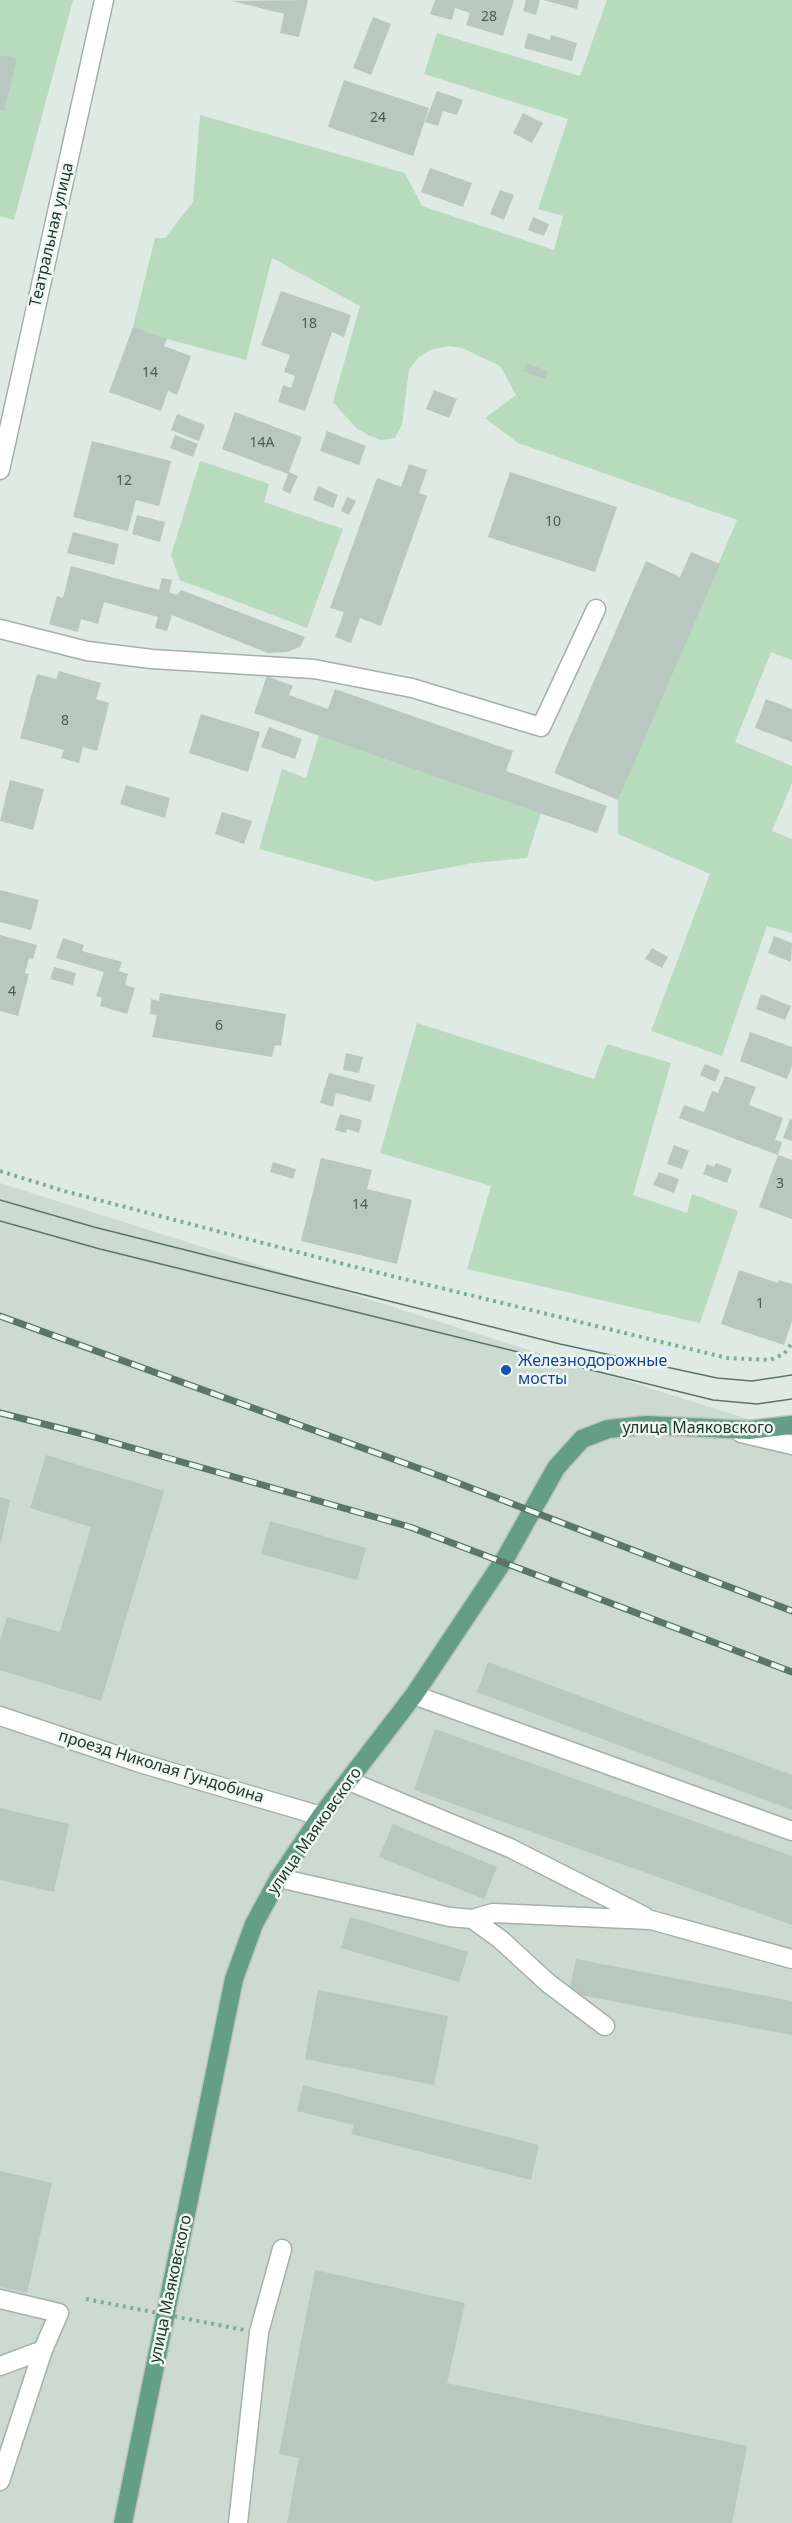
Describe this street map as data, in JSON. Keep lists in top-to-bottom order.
{
  "streets": {
    "main road": ["улица Маяковского"],
    "street": ["Театральная улица", "проезд Николая Гундобина"]
  },
  "crossings": [
    ["улица Маяковского", "проезд Николая Гундобина"]
  ],
  "places": ["Железнодорожные мосты"],
  "house_numbers": [
    "28",
    "24",
    "18",
    "14",
    "14А",
    "12",
    "10",
    "8",
    "4",
    "6",
    "3",
    "14",
    "1"
  ]
}
